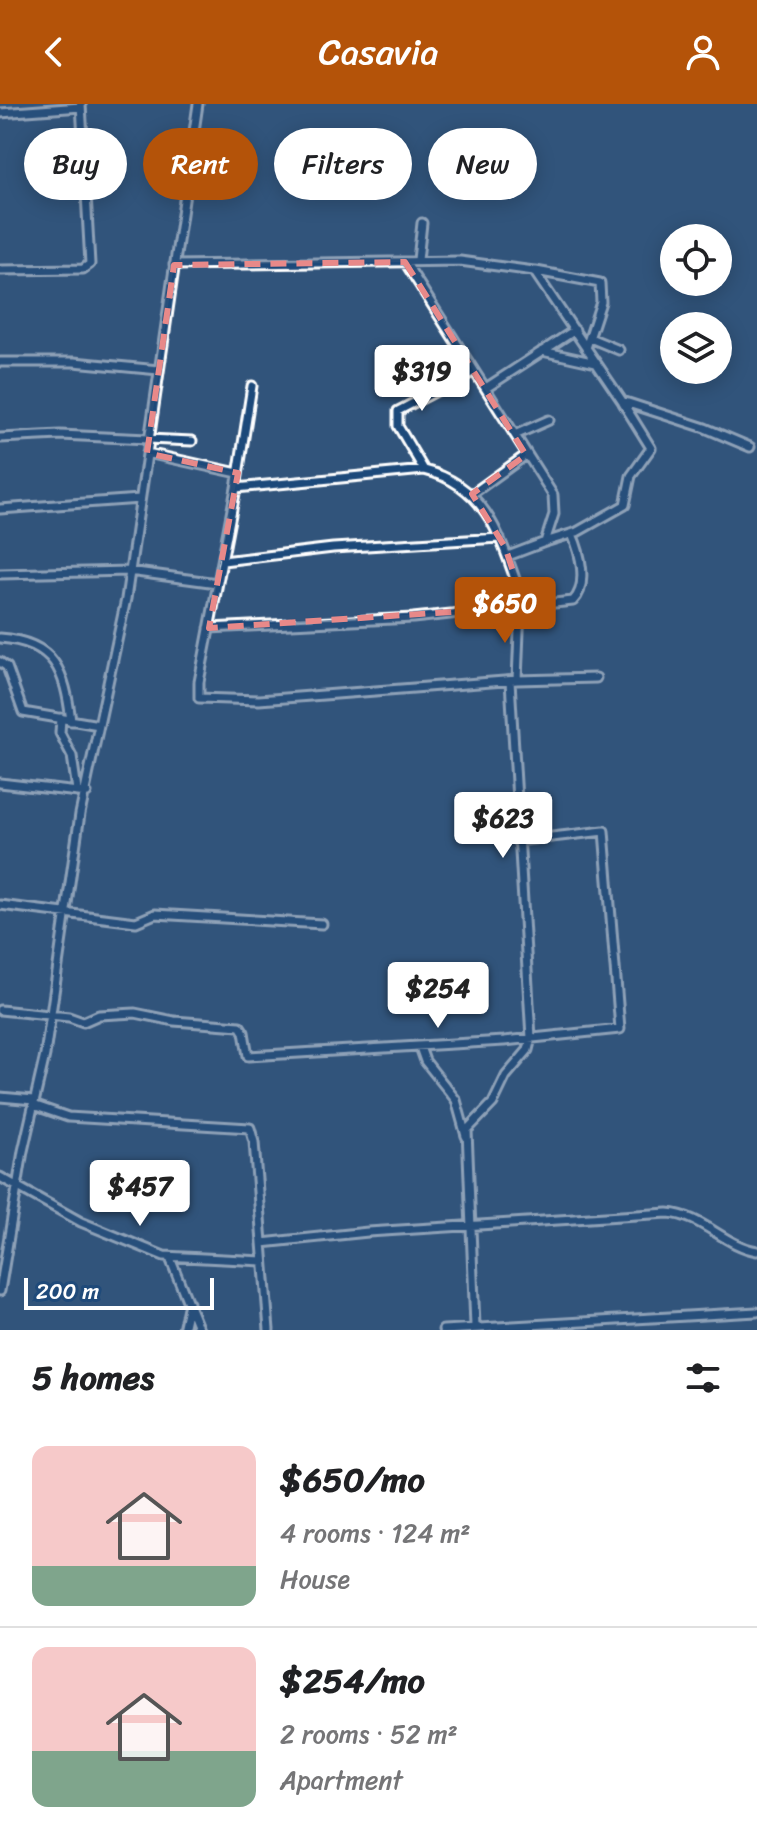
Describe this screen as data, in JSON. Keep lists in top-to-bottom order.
{
  "scale_bar": "200 m",
  "page": {
    "header": "Casavia",
    "chip": [
      "Buy",
      "Rent",
      "Filters",
      "New"
    ],
    "price": [
      "$319",
      "$650",
      "$623",
      "$254",
      "$457"
    ],
    "scale": "200 m",
    "heading": "5 homes",
    "list": [
      {
        "name": "$650/mo",
        "note": "4 rooms · 124 m² · House"
      },
      {
        "name": "$254/mo",
        "note": "2 rooms · 52 m² · Apartment"
      }
    ]
  }
}
